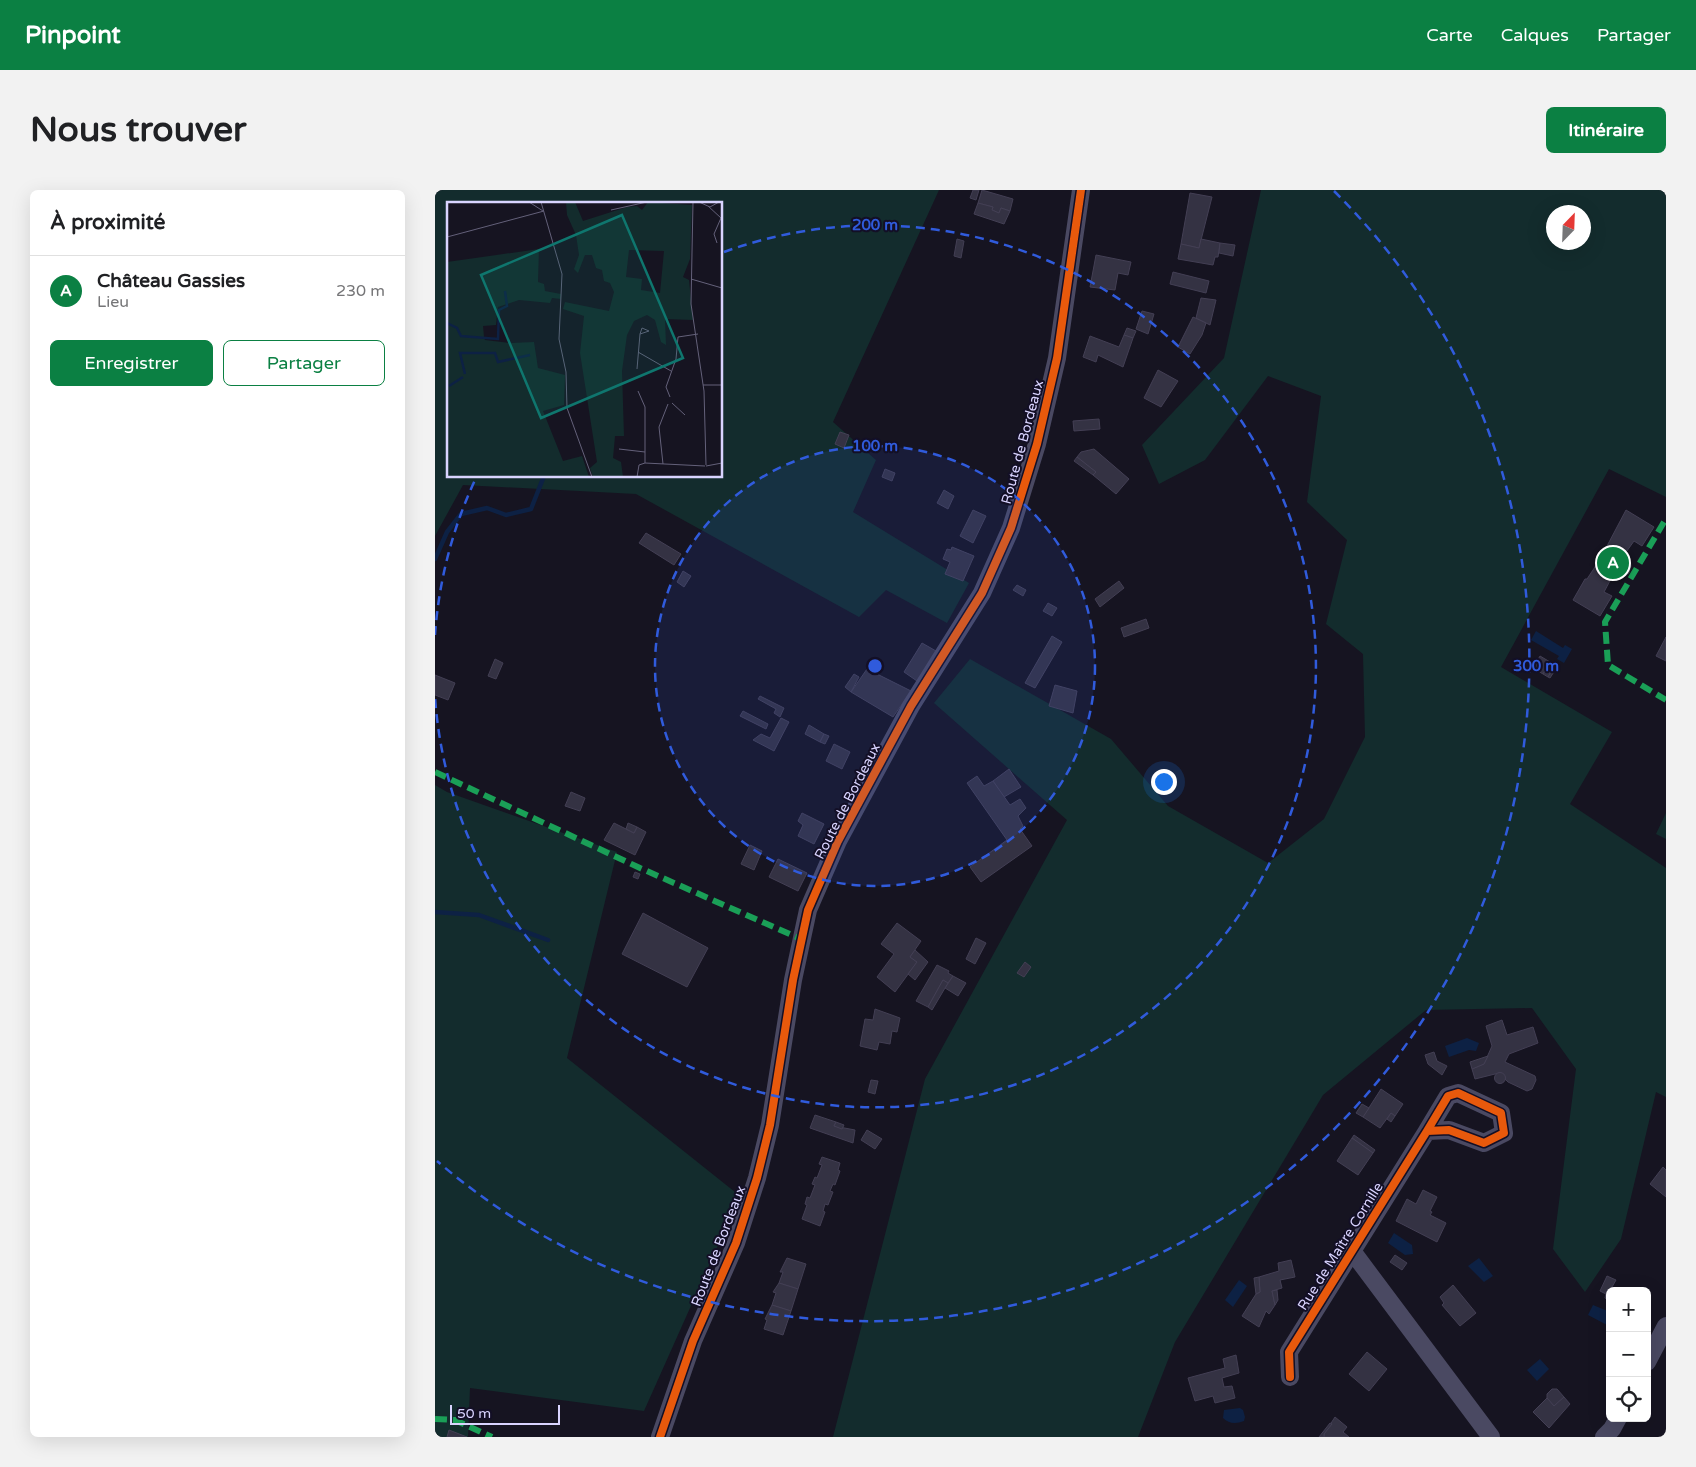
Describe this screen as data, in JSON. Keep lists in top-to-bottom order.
{
  "streets": {
    "street": ["Route de Bordeaux", "Rue de Maître Cornille"]
  },
  "scale_bar": "50 m",
  "north": "top right",
  "page": {
    "header": "Pinpoint",
    "nav": ["Carte", "Calques", "Partager"],
    "buttons": [
      "Itinéraire",
      ["Enregistrer", "Partager"]
    ],
    "title": "Nous trouver",
    "heading": "À proximité",
    "list": [
      {
        "mark": "A",
        "name": "Château Gassies",
        "note": "Lieu",
        "value": "230 m"
      }
    ],
    "pins": "A",
    "map_buttons": ["+", "−"],
    "scale": "50 m"
  },
  "rings": ["200 m", "100 m", "300 m"]
}
